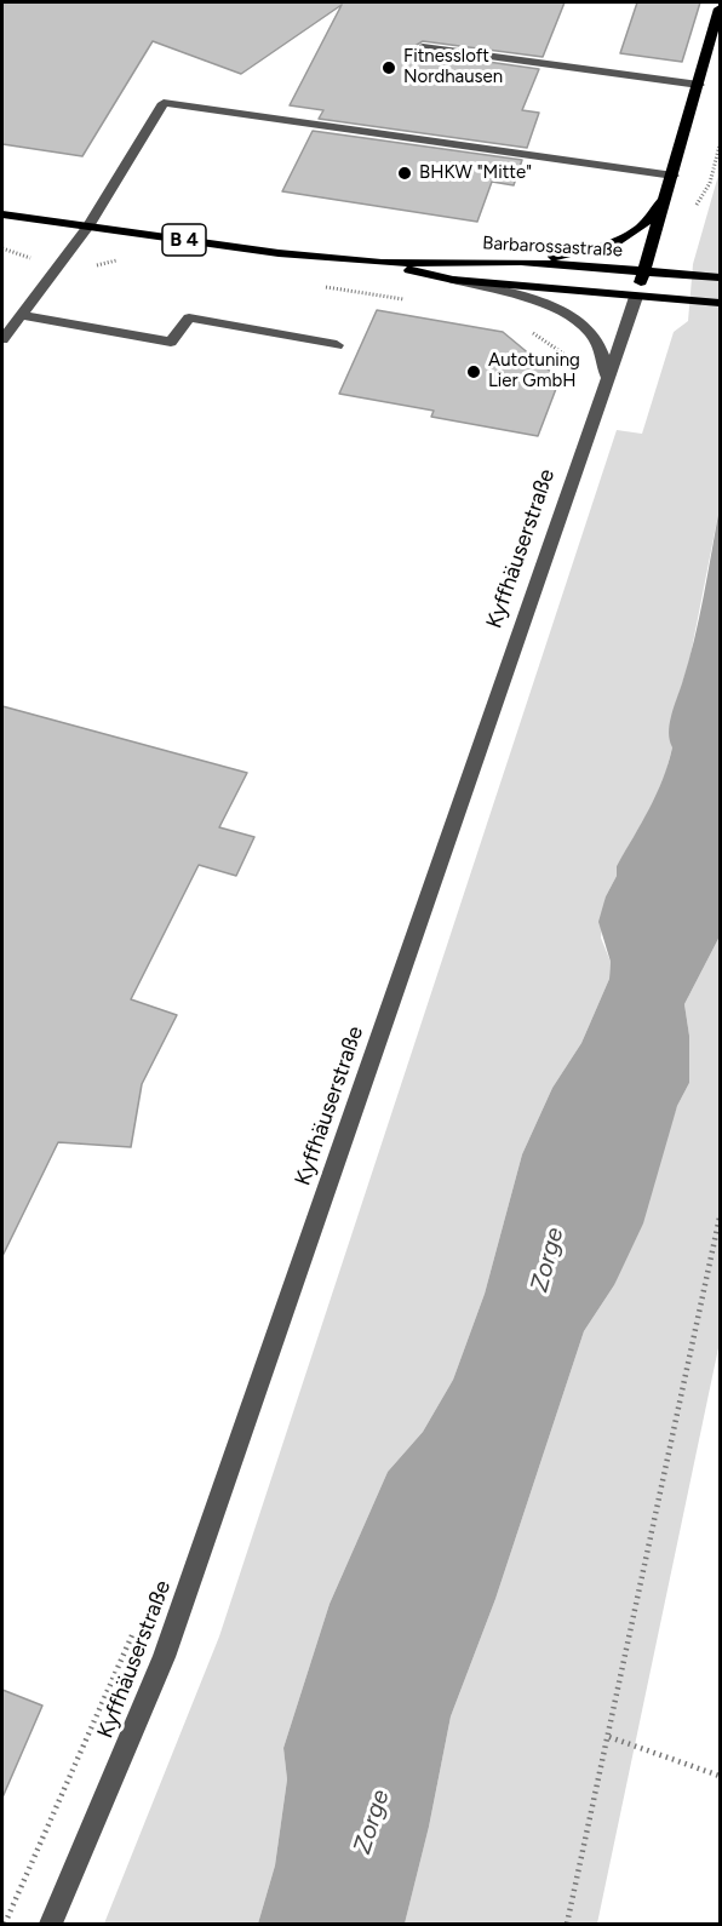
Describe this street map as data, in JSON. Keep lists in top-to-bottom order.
{
  "streets": {
    "main road": ["B 4", "Barbarossastraße"],
    "street": ["Kyffhäuserstraße"]
  },
  "crossings": [
    ["B 4", "Barbarossastraße"],
    ["Barbarossastraße", "Kyffhäuserstraße"]
  ],
  "water": ["Zorge"],
  "places": ["Fitnessloft Nordhausen", "BHKW \"Mitte\"", "Autotuning Lier GmbH"]
}
